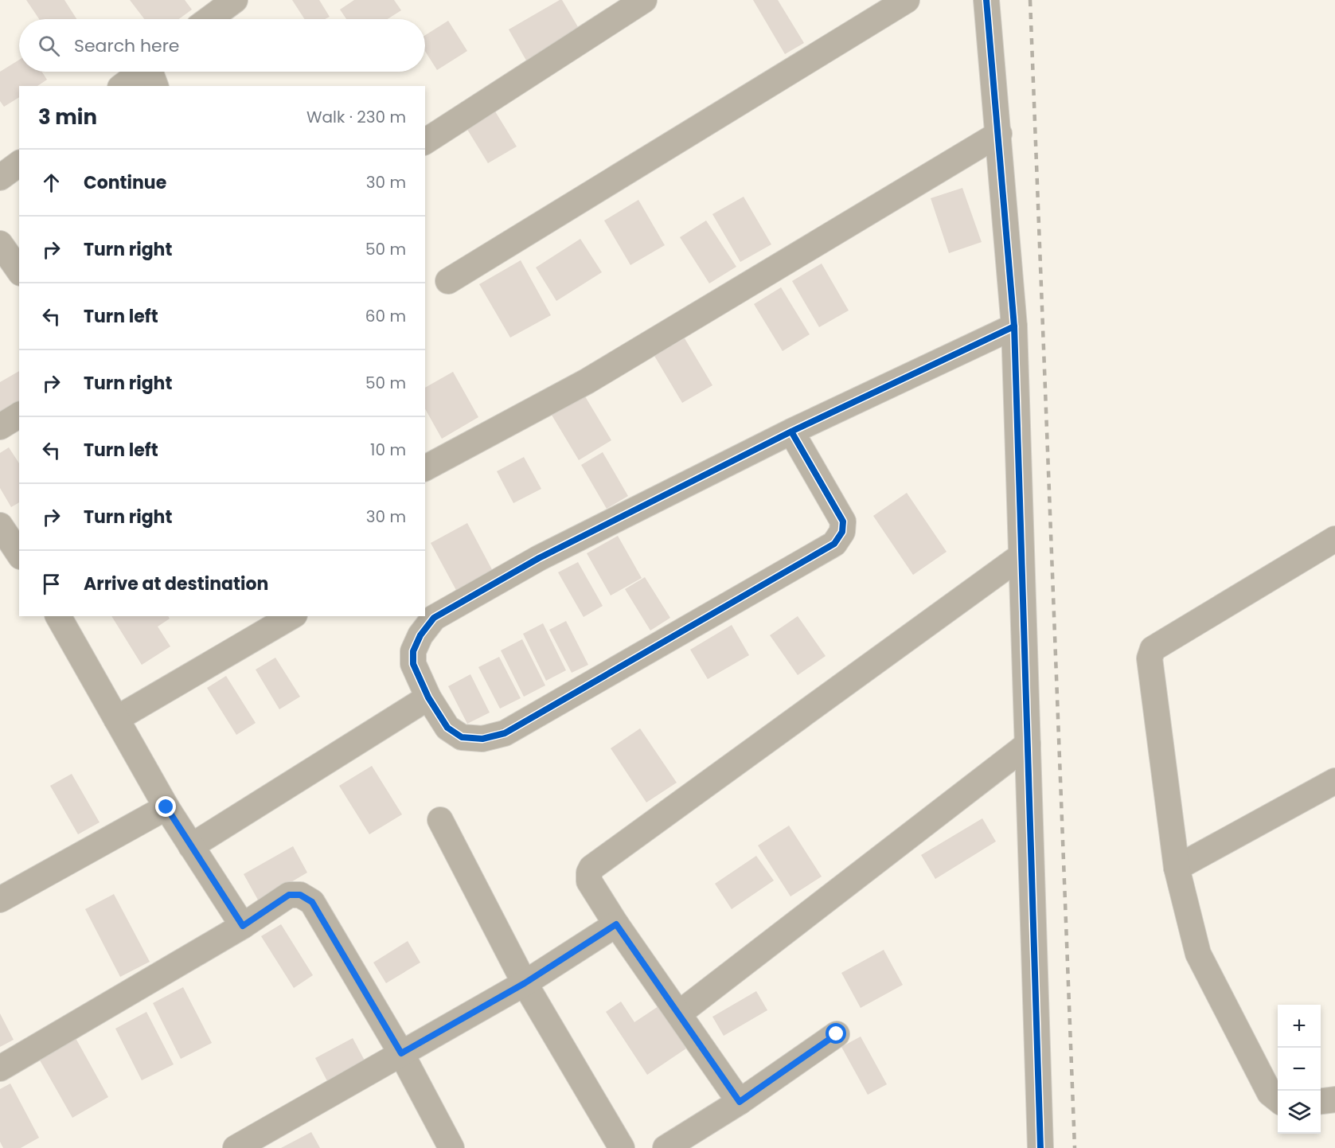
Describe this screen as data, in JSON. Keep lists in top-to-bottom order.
{
  "page": {
    "search": "Search here",
    "heading": ["3 min", "Walk · 230 m"],
    "list": [
      ["Continue", "30 m"],
      ["Turn right", "50 m"],
      ["Turn left", "60 m"],
      ["Turn right", "50 m"],
      ["Turn left", "10 m"],
      ["Turn right", "30 m"],
      "Arrive at destination"
    ],
    "map_buttons": ["+", "−"]
  }
}
